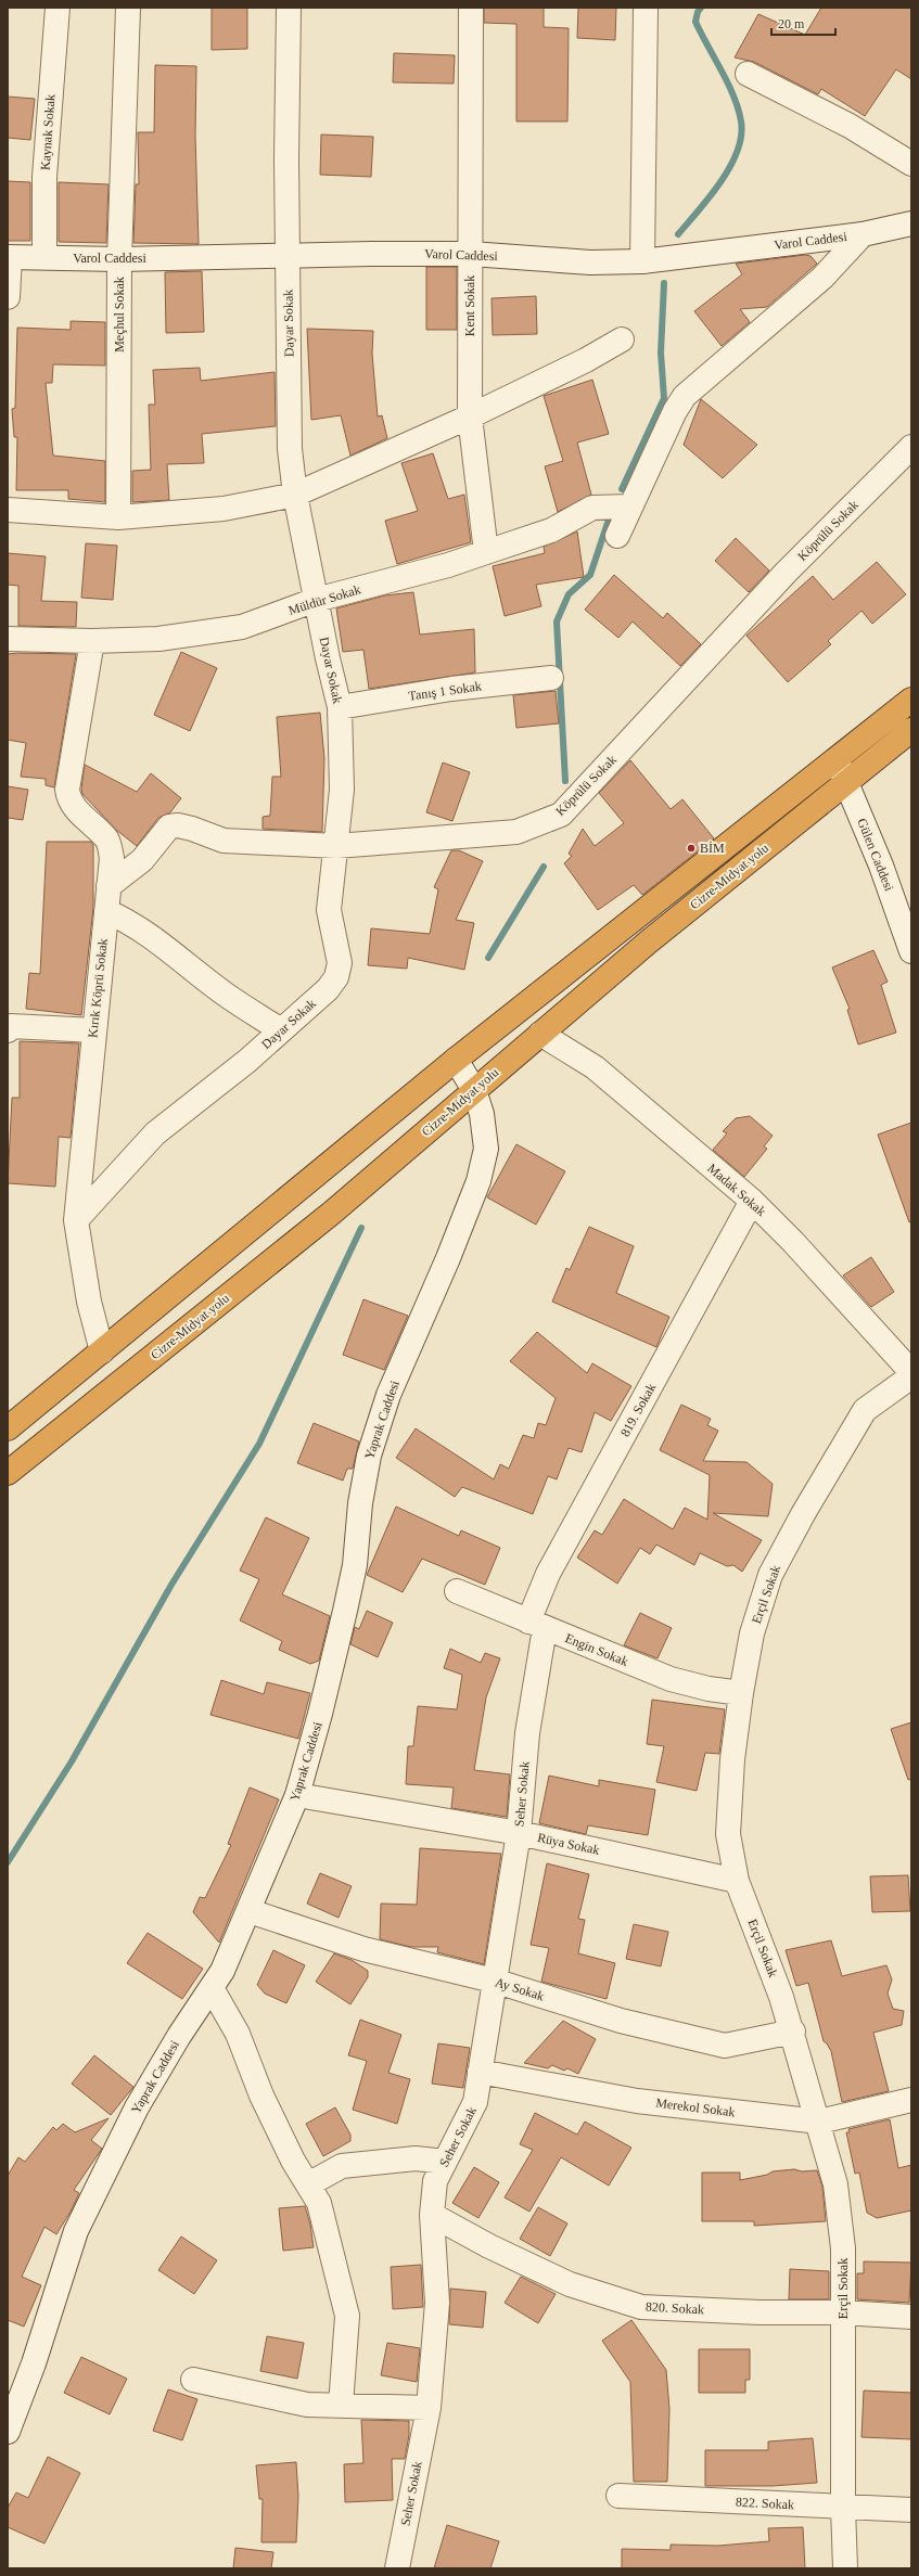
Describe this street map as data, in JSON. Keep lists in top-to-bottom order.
{
  "streets": {
    "highway": ["Cizre-Midyat yolu"],
    "street": [
      "Kaynak Sokak",
      "Varol Caddesi",
      "Kent Sokak",
      "Meçhul Sokak",
      "Dayar Sokak",
      "Köprülü Sokak",
      "Müldür Sokak",
      "Tanış 1 Sokak",
      "Gülen Caddesi",
      "Kırık Köprü Sokak",
      "Madak Sokak",
      "819. Sokak",
      "Yaprak Caddesi",
      "Erçil Sokak",
      "Engin Sokak",
      "Seher Sokak",
      "Rüya Sokak",
      "Ay Sokak",
      "Merekol Sokak",
      "820. Sokak",
      "822. Sokak"
    ]
  },
  "crossings": [
    ["Kaynak Sokak", "Varol Caddesi"],
    ["Varol Caddesi", "Kent Sokak"],
    ["Varol Caddesi", "Meçhul Sokak"],
    ["Varol Caddesi", "Dayar Sokak"],
    ["Kent Sokak", "Müldür Sokak"],
    ["Dayar Sokak", "Köprülü Sokak"],
    ["Dayar Sokak", "Müldür Sokak"],
    ["Dayar Sokak", "Tanış 1 Sokak"],
    ["Dayar Sokak", "Kırık Köprü Sokak"],
    ["Köprülü Sokak", "Kırık Köprü Sokak"],
    ["Müldür Sokak", "Kırık Köprü Sokak"],
    ["Gülen Caddesi", "Cizre-Midyat yolu"],
    ["Cizre-Midyat yolu", "Kırık Köprü Sokak"],
    ["Cizre-Midyat yolu", "Madak Sokak"],
    ["Cizre-Midyat yolu", "Yaprak Caddesi"],
    ["Madak Sokak", "819. Sokak"],
    ["819. Sokak", "Engin Sokak"],
    ["819. Sokak", "Seher Sokak"],
    ["Yaprak Caddesi", "Rüya Sokak"],
    ["Yaprak Caddesi", "Ay Sokak"],
    ["Erçil Sokak", "Engin Sokak"],
    ["Erçil Sokak", "Rüya Sokak"],
    ["Erçil Sokak", "Ay Sokak"],
    ["Erçil Sokak", "Merekol Sokak"],
    ["Erçil Sokak", "820. Sokak"],
    ["Erçil Sokak", "822. Sokak"],
    ["Engin Sokak", "Seher Sokak"],
    ["Seher Sokak", "Rüya Sokak"],
    ["Seher Sokak", "Ay Sokak"],
    ["Seher Sokak", "Merekol Sokak"],
    ["Seher Sokak", "820. Sokak"]
  ],
  "places": ["BİM"],
  "scale_bar": "20 m"
}
